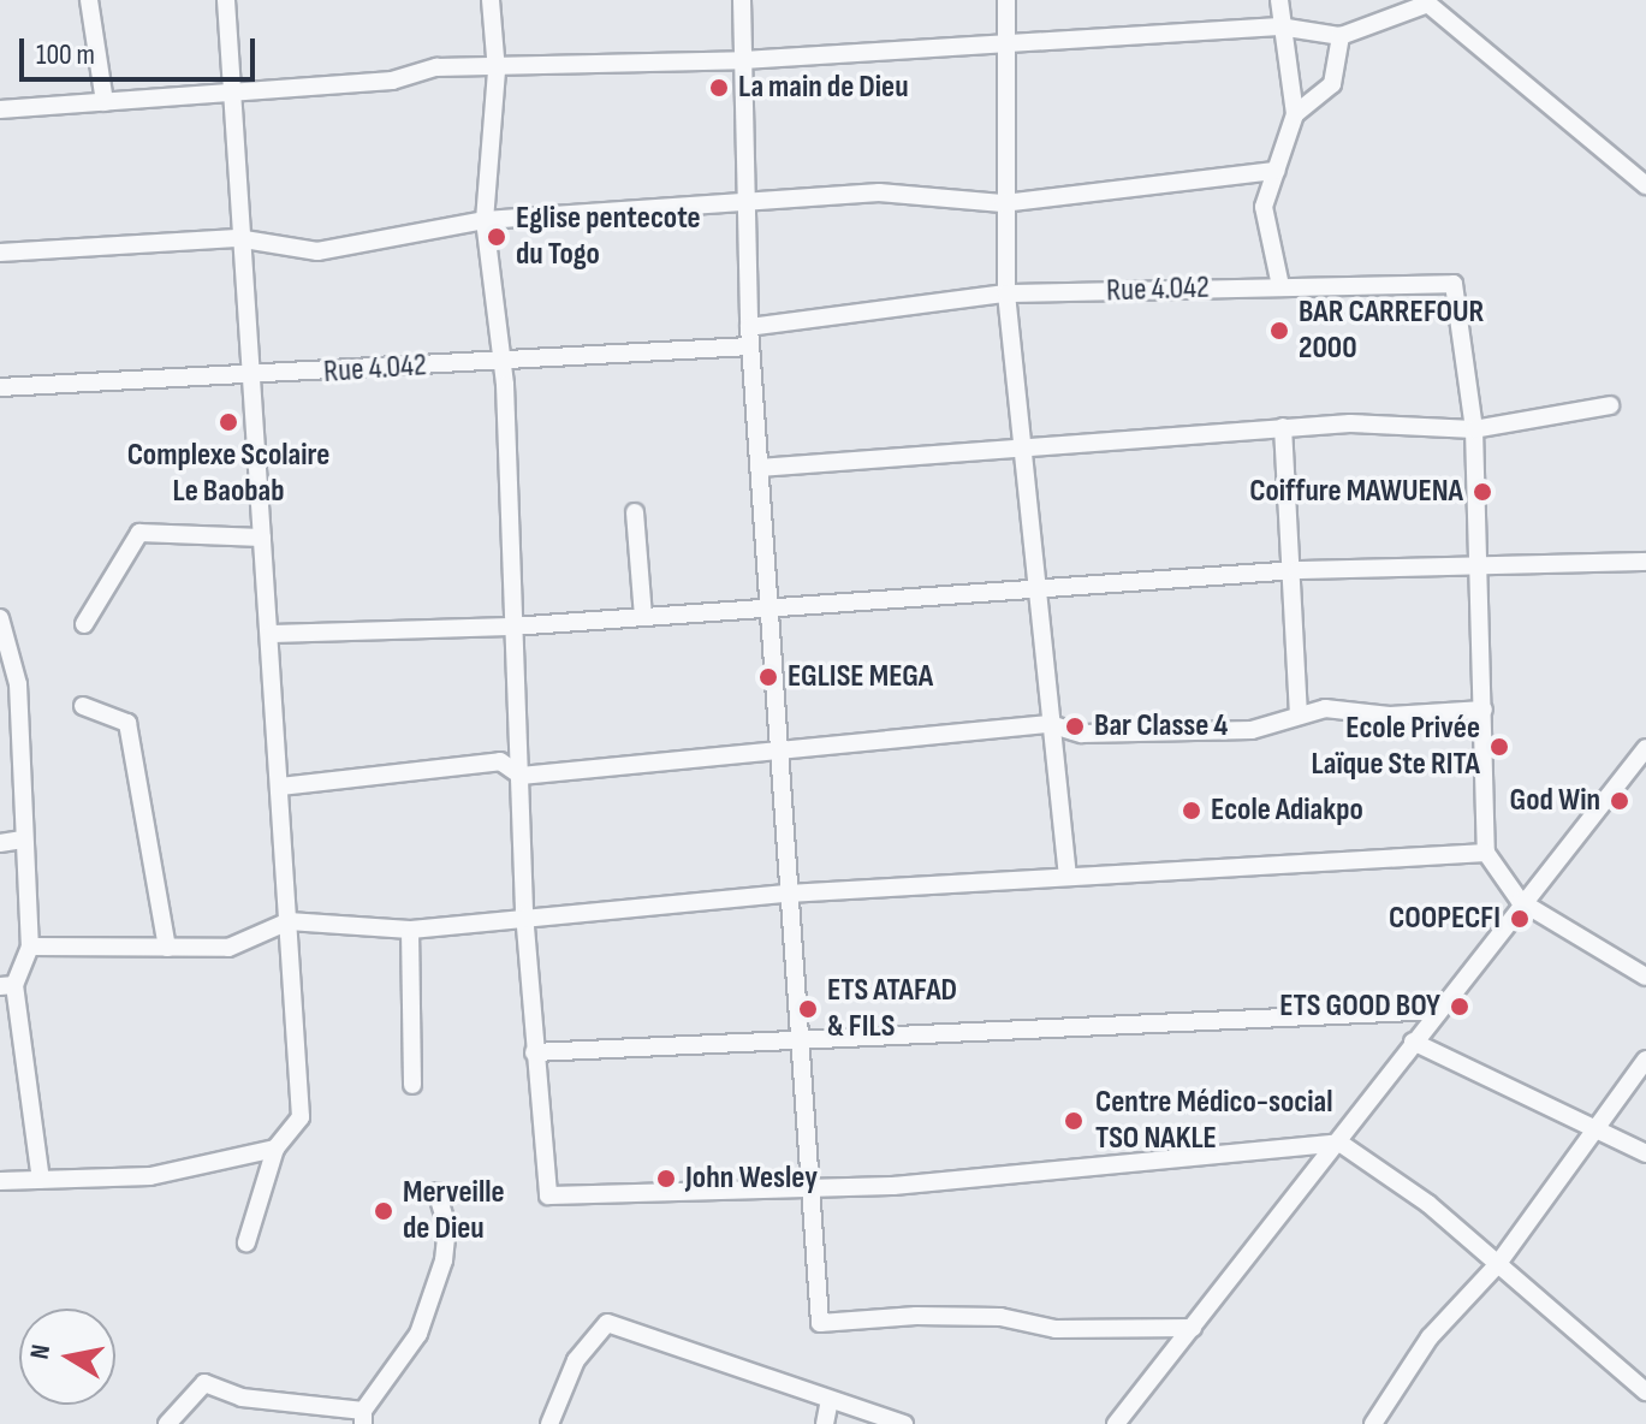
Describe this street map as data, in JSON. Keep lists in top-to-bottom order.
{
  "streets": {
    "street": ["Rue 4.042"]
  },
  "places": [
    "La main de Dieu",
    "Eglise pentecote du Togo",
    "BAR CARREFOUR 2000",
    "Complexe Scolaire Le Baobab",
    "Coiffure MAWUENA",
    "EGLISE MEGA",
    "Bar Classe 4",
    "Ecole Privée Laïque Ste RITA",
    "God Win",
    "Ecole Adiakpo",
    "COOPECFI",
    "ETS GOOD BOY",
    "ETS ATAFAD & FILS",
    "Centre Médico-social TSO NAKLE",
    "John Wesley",
    "Merveille de Dieu"
  ],
  "scale_bar": "100 m",
  "north": "left"
}
